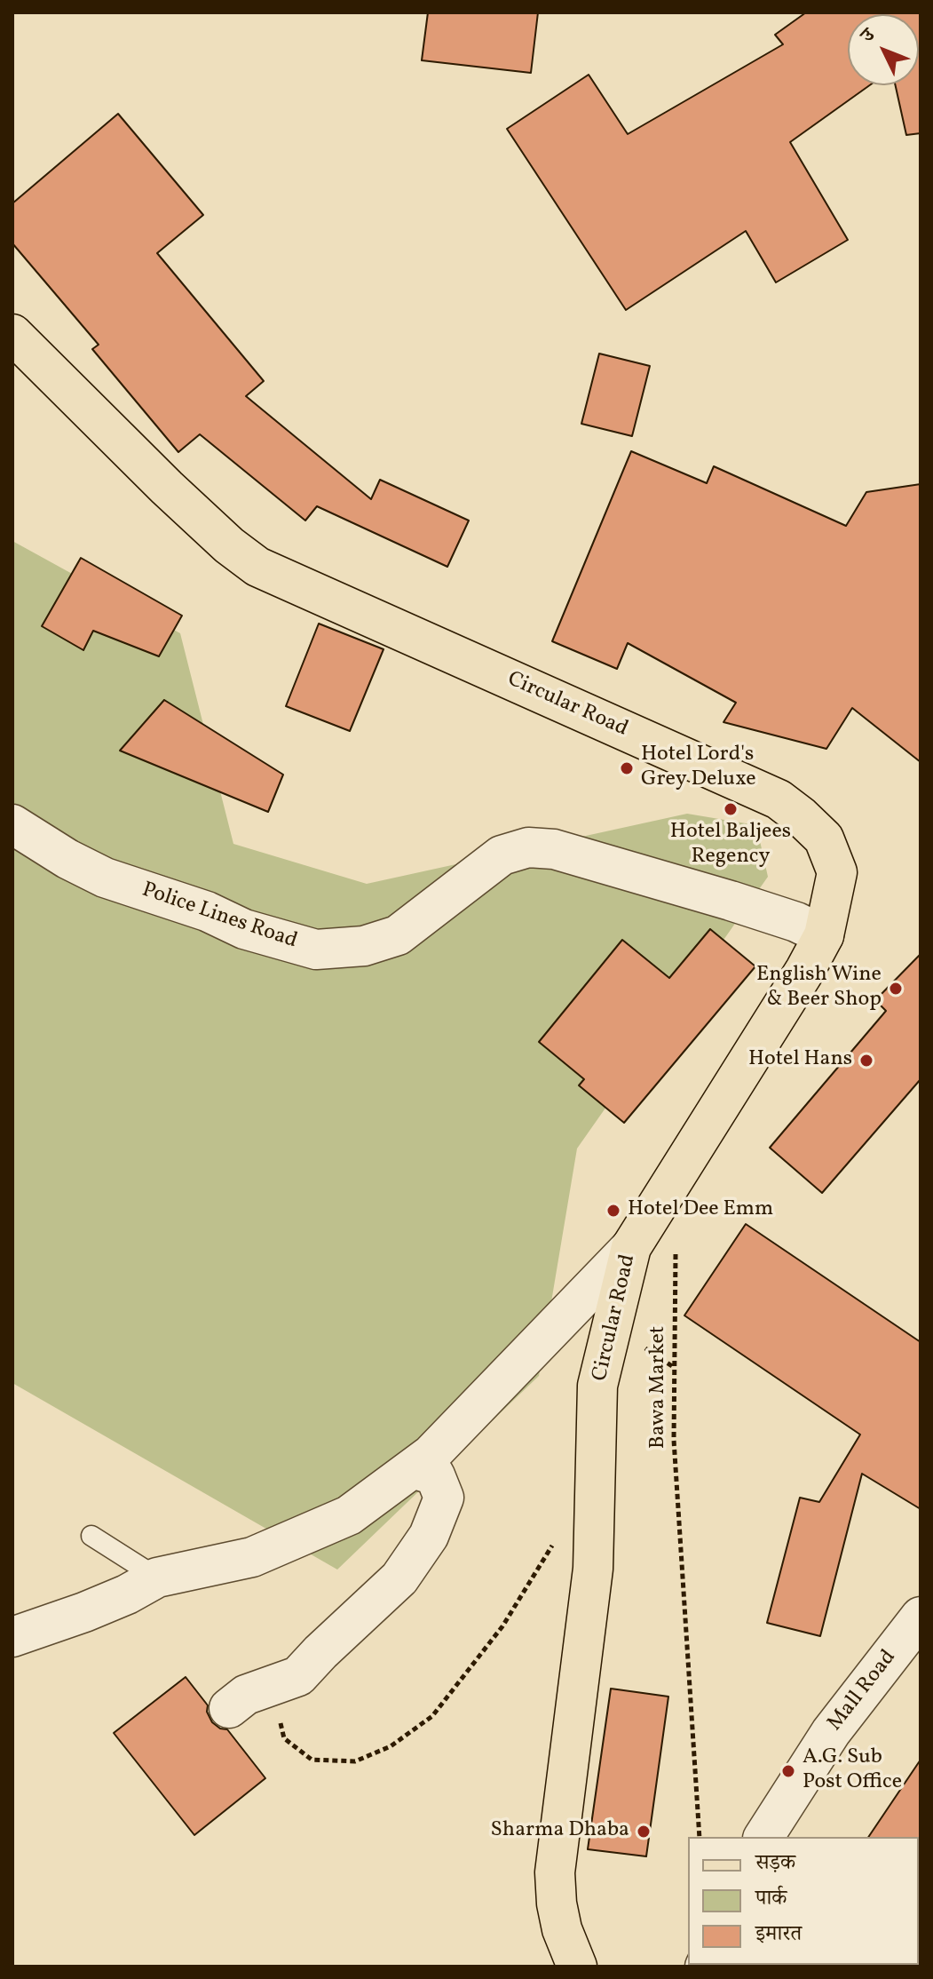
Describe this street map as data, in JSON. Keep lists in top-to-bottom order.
{
  "streets": {
    "main road": ["Circular Road"],
    "street": ["Police Lines Road", "Mall Road"],
    "path": ["Bawa Market"]
  },
  "crossings": [
    ["Circular Road", "Police Lines Road"]
  ],
  "places": [
    "Hotel Lord's Grey Deluxe",
    "Hotel Baljees Regency",
    "English Wine & Beer Shop",
    "Hotel Hans",
    "Hotel Dee Emm",
    "A.G. Sub Post Office",
    "Sharma Dhaba"
  ],
  "legend": ["सड़क", "पार्क", "इमारत"],
  "north": "top left"
}
